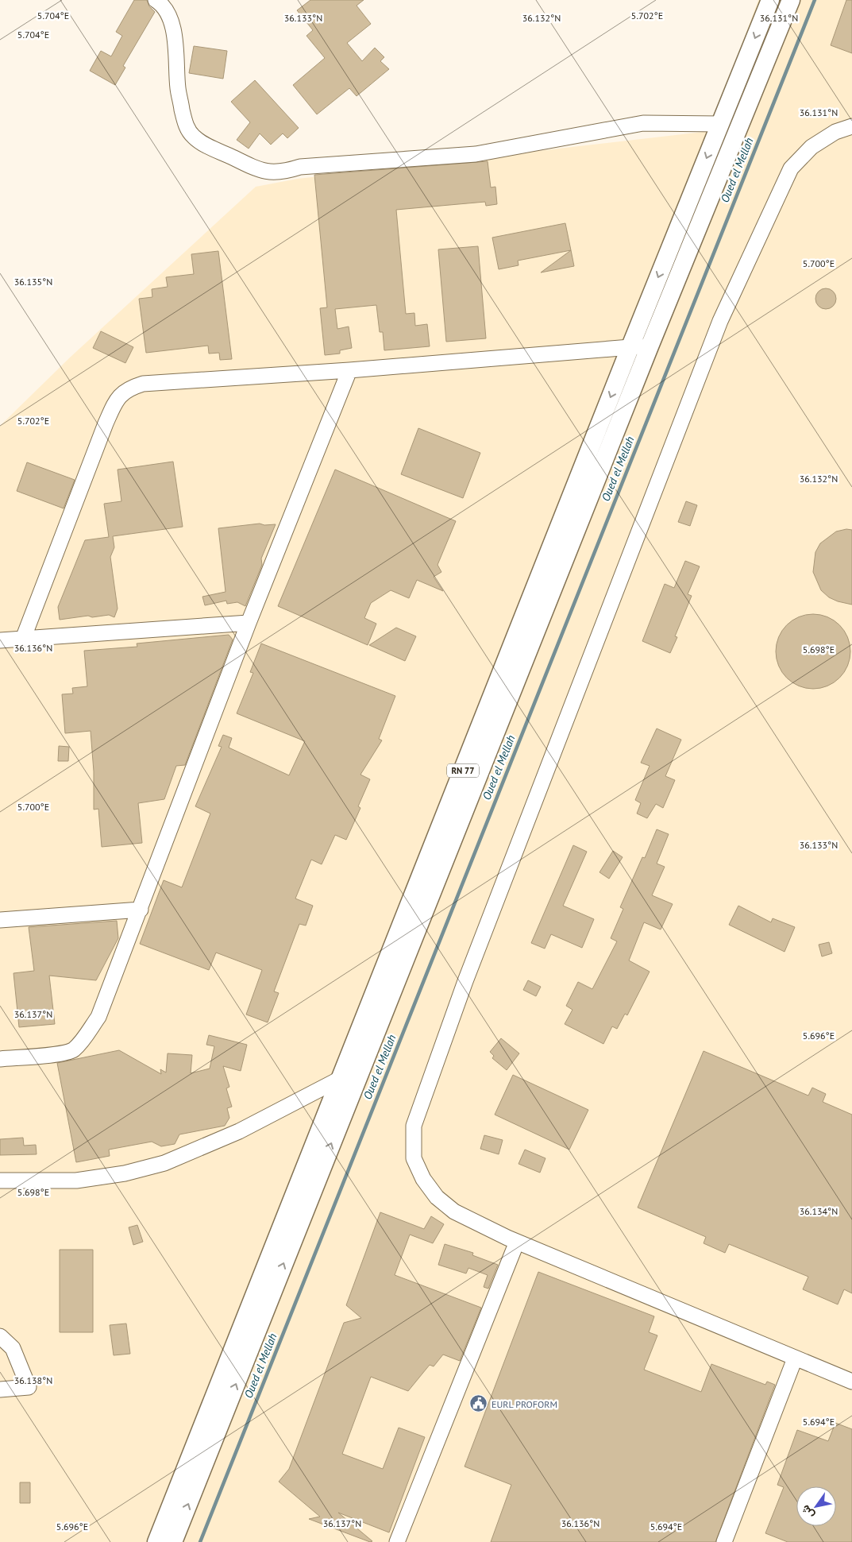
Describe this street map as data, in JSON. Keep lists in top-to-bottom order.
{
  "streets": {
    "main road": ["RN 77"]
  },
  "water": ["Oued el Mellah"],
  "places": {
    "public building": ["EURL PROFORM"]
  },
  "north": "bottom left",
  "coordinates": [
    "5.704°E",
    "5.702°E",
    "36.133°N",
    "36.131°N",
    "36.132°N",
    "5.700°E",
    "36.135°N",
    "36.136°N",
    "5.698°E",
    "36.137°N",
    "5.696°E",
    "36.134°N",
    "36.138°N",
    "5.694°E"
  ]
}
